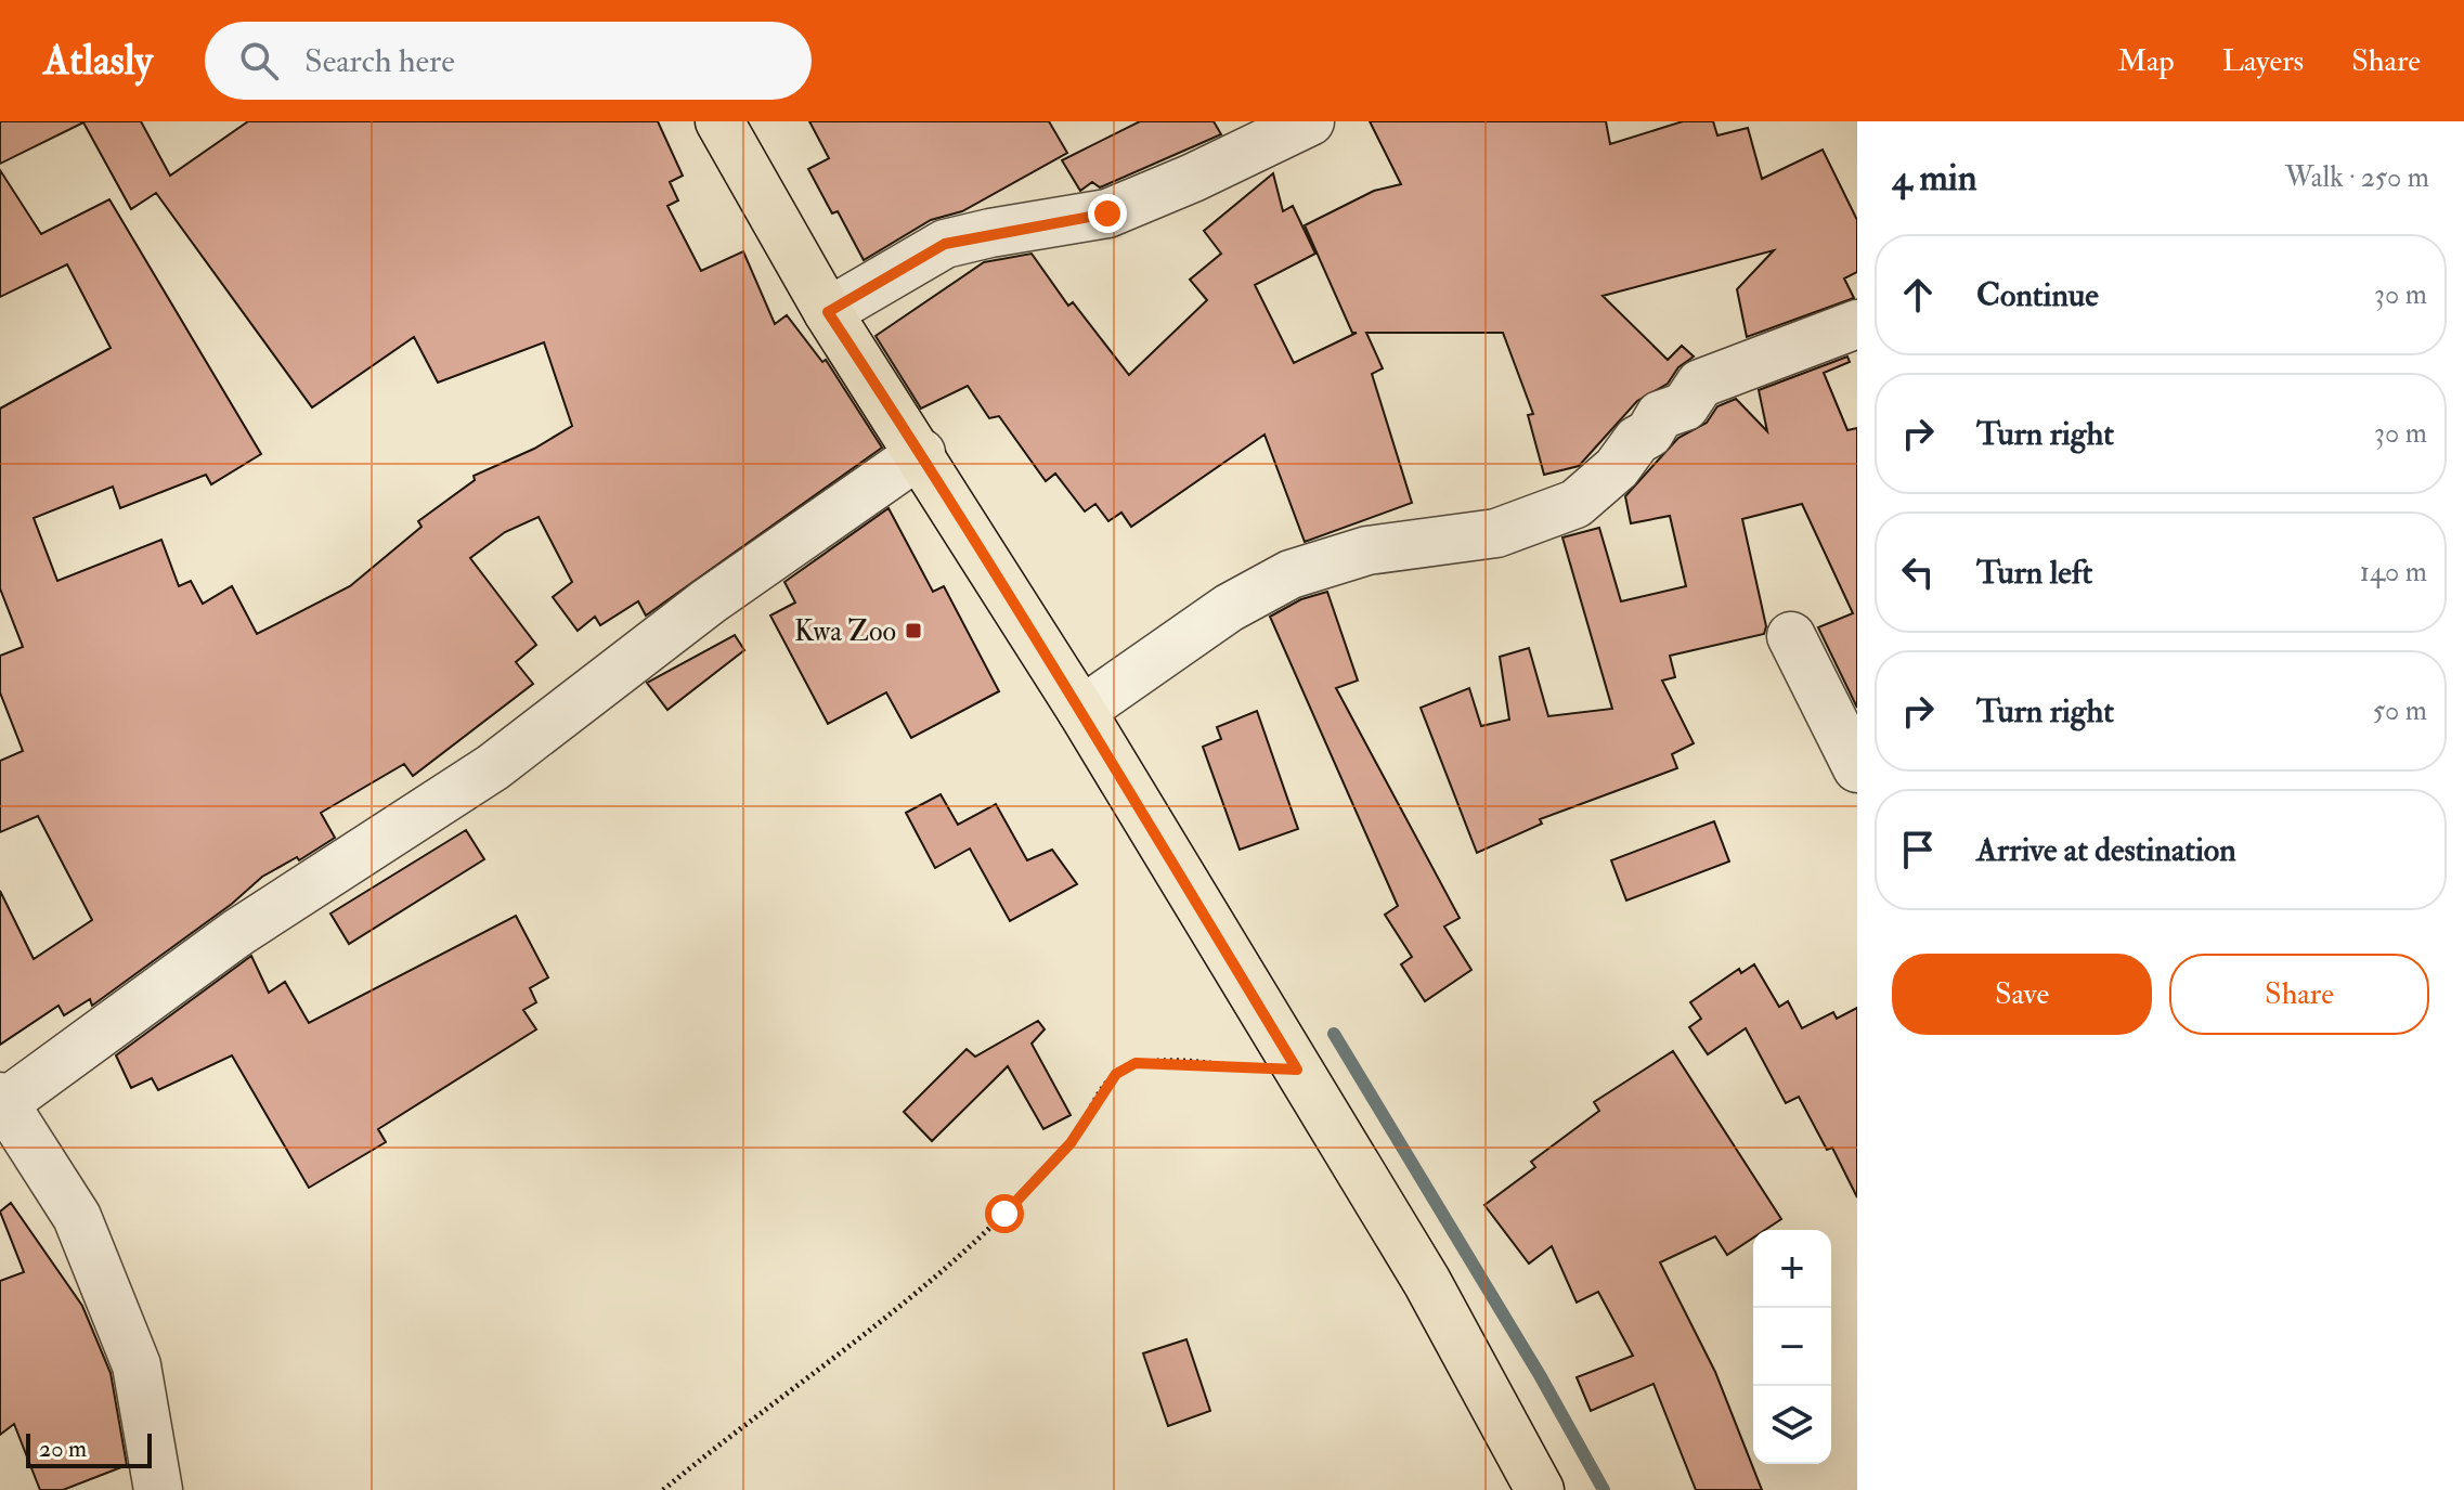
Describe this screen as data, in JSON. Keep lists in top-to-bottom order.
{
  "places": {
    "transit": ["Kwa Zoo"]
  },
  "scale_bar": "20 m",
  "page": {
    "header": "Atlasly",
    "search": "Search here",
    "nav": ["Map", "Layers", "Share"],
    "heading": ["4 min", "Walk · 250 m"],
    "list": [
      ["Continue", "30 m"],
      ["Turn right", "30 m"],
      ["Turn left", "140 m"],
      ["Turn right", "50 m"],
      "Arrive at destination"
    ],
    "buttons": ["Save", "Share"],
    "map_buttons": ["+", "−"],
    "scale": "20 m"
  }
}
